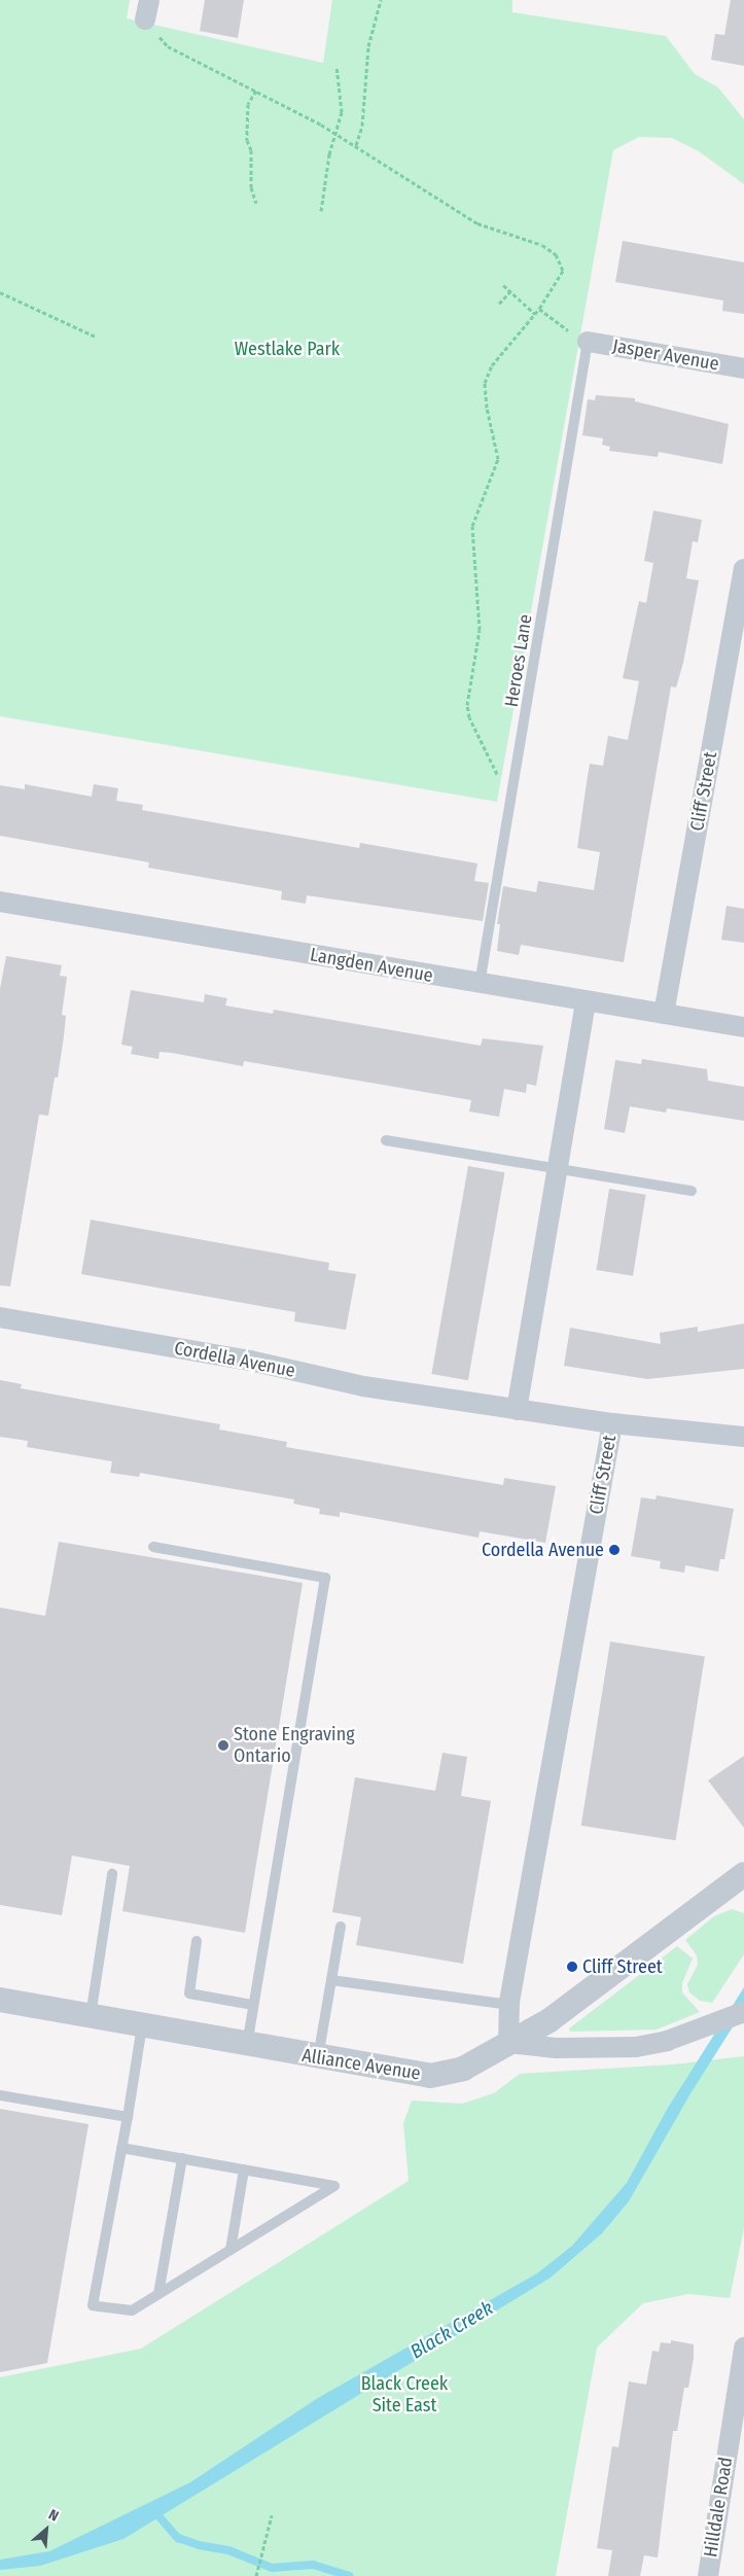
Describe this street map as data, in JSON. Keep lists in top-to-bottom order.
{
  "streets": {
    "street": [
      "Jasper Avenue",
      "Cliff Street",
      "Langden Avenue",
      "Cordella Avenue",
      "Alliance Avenue",
      "Hilldale Road"
    ],
    "lane": ["Heroes Lane"]
  },
  "crossings": [
    ["Jasper Avenue", "Heroes Lane"],
    ["Heroes Lane", "Langden Avenue"],
    ["Cliff Street", "Langden Avenue"],
    ["Cliff Street", "Cordella Avenue"],
    ["Cliff Street", "Alliance Avenue"]
  ],
  "water": ["Black Creek"],
  "parks": ["Westlake Park", "Black Creek Site East"],
  "places": ["Cordella Avenue", "Stone Engraving Ontario", "Cliff Street"],
  "north": "top right"
}
